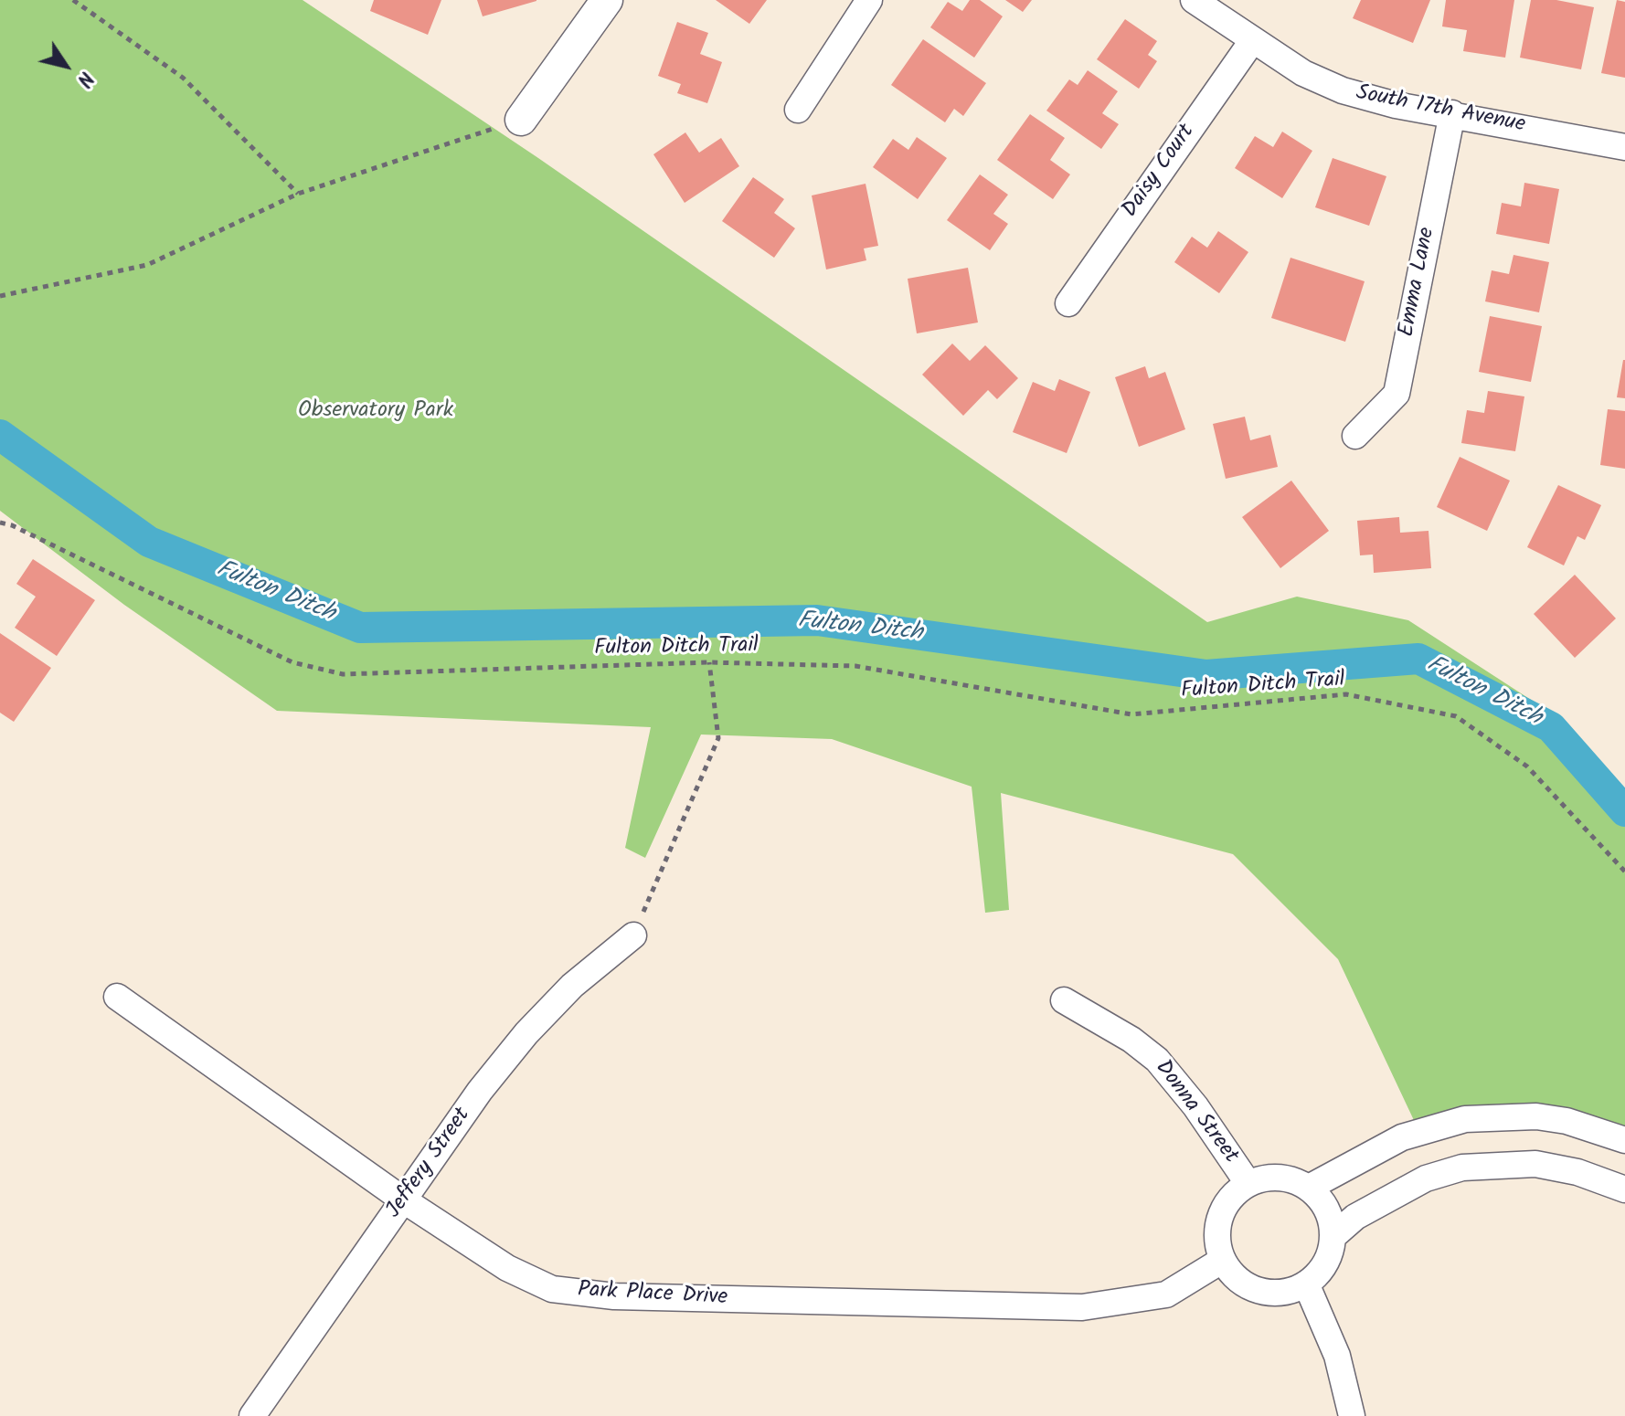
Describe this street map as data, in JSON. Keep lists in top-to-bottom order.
{
  "streets": {
    "street": [
      "South 17th Avenue",
      "Daisy Court",
      "Emma Lane",
      "Donna Street",
      "Jeffery Street",
      "Park Place Drive"
    ],
    "path": ["Fulton Ditch Trail"]
  },
  "crossings": [
    ["South 17th Avenue", "Daisy Court"],
    ["South 17th Avenue", "Emma Lane"],
    ["Donna Street", "Park Place Drive"],
    ["Jeffery Street", "Park Place Drive"]
  ],
  "water": ["Fulton Ditch"],
  "parks": ["Observatory Park"],
  "north": "bottom right"
}
